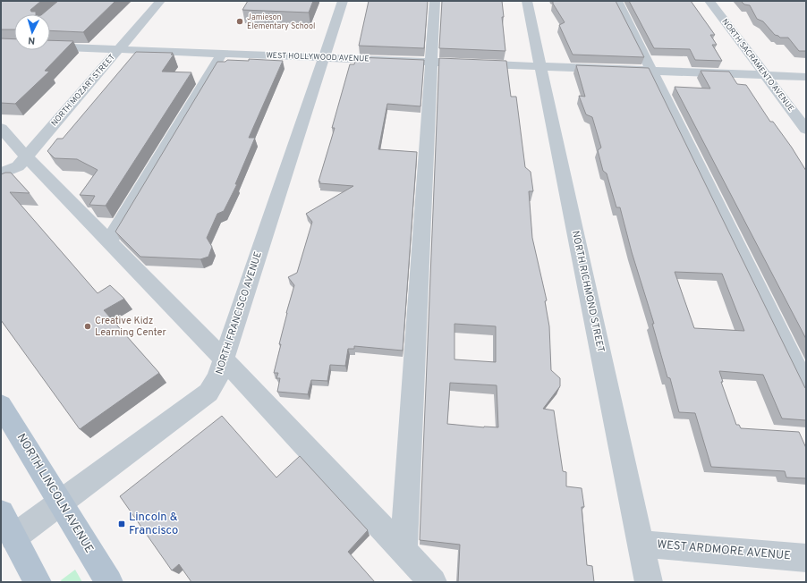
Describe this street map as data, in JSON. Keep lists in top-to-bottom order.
{
  "streets": {
    "main road": ["NORTH LINCOLN AVENUE"],
    "street": [
      "WEST HOLLYWOOD AVENUE",
      "NORTH SACRAMENTO AVENUE",
      "NORTH MOZART STREET",
      "NORTH RICHMOND STREET",
      "NORTH FRANCISCO AVENUE",
      "WEST ARDMORE AVENUE"
    ]
  },
  "crossings": [
    ["WEST HOLLYWOOD AVENUE", "NORTH SACRAMENTO AVENUE"],
    ["WEST HOLLYWOOD AVENUE", "NORTH MOZART STREET"],
    ["WEST HOLLYWOOD AVENUE", "NORTH RICHMOND STREET"],
    ["WEST HOLLYWOOD AVENUE", "NORTH FRANCISCO AVENUE"],
    ["NORTH RICHMOND STREET", "WEST ARDMORE AVENUE"],
    ["NORTH FRANCISCO AVENUE", "NORTH LINCOLN AVENUE"]
  ],
  "places": {
    "other": ["Jamieson Elementary School", "Creative Kidz Learning Center"],
    "transit": ["Lincoln & Francisco"]
  },
  "north": "bottom"
}
